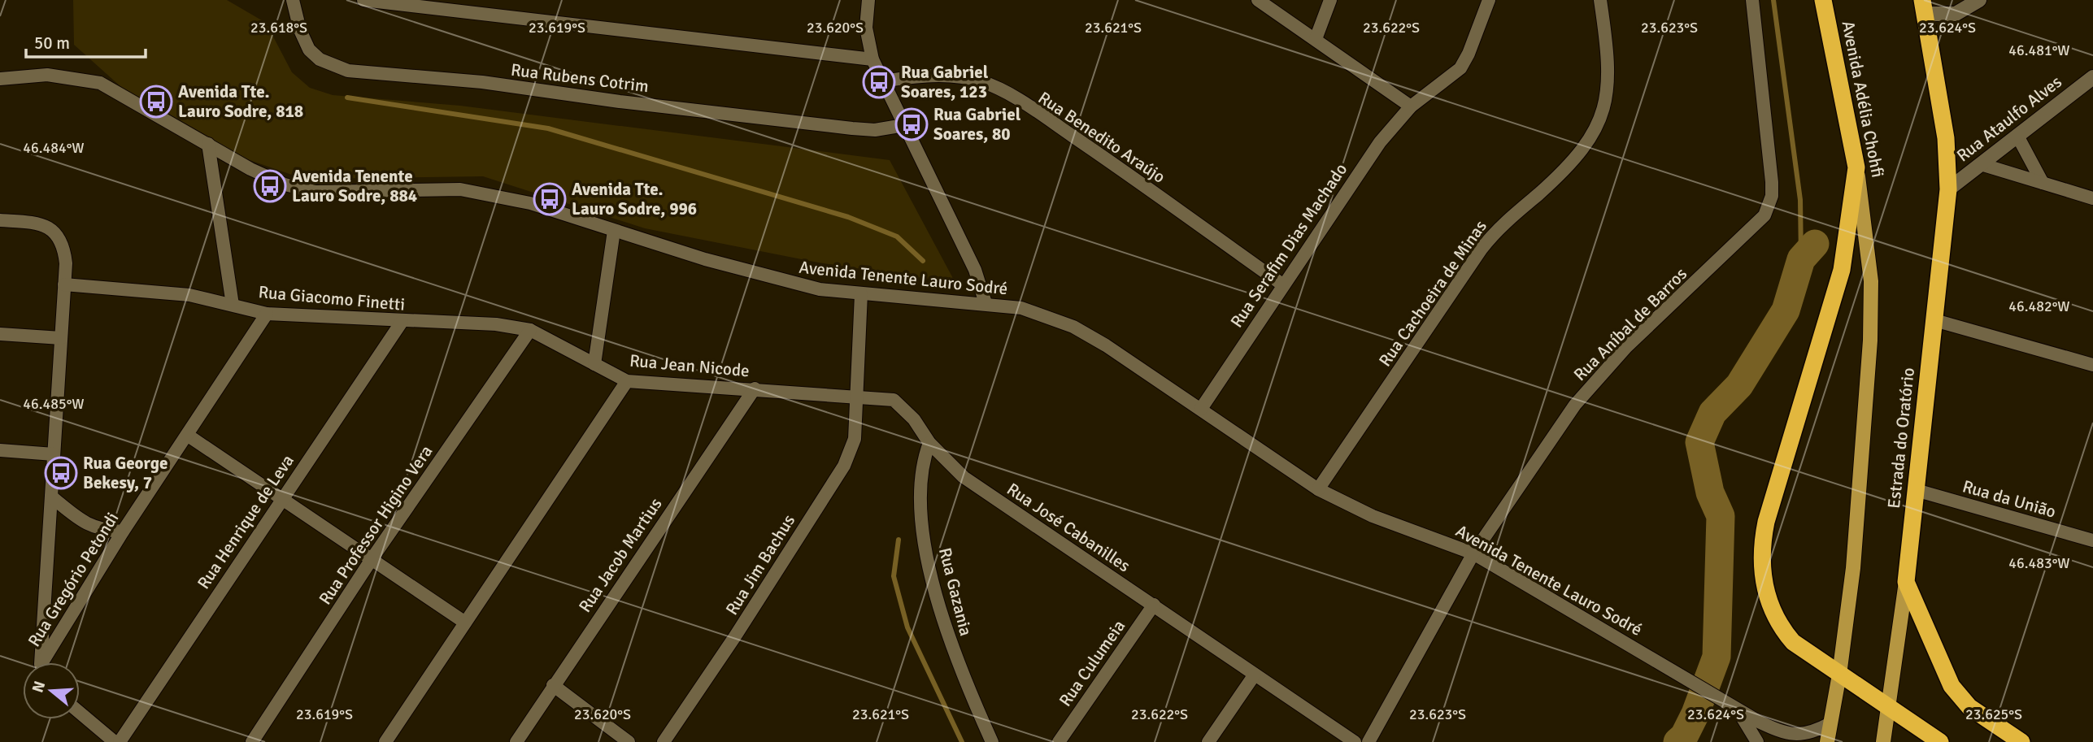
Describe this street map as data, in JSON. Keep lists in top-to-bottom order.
{
  "streets": {
    "highway": ["Avenida Adélia Chohfi", "Estrada do Oratório"],
    "main road": ["Rua Ataulfo Alves"],
    "street": [
      "Rua Rubens Cotrim",
      "Rua Benedito Araújo",
      "Rua Serafim Dias Machado",
      "Avenida Tenente Lauro Sodré",
      "Rua Cachoeira de Minas",
      "Rua Giacomo Finetti",
      "Rua Aníbal de Barros",
      "Rua Jean Nicode",
      "Rua da União",
      "Rua Henrique de Leva",
      "Rua Professor Higino Vera",
      "Rua José Cabanilles",
      "Rua Jacob Martius",
      "Rua Jim Bachus",
      "Rua Gregório Petondi",
      "Rua Gazania",
      "Rua Culumeia"
    ]
  },
  "crossings": [
    ["Rua Ataulfo Alves", "Estrada do Oratório"],
    ["Rua Benedito Araújo", "Rua Serafim Dias Machado"],
    ["Rua Serafim Dias Machado", "Avenida Tenente Lauro Sodré"],
    ["Avenida Tenente Lauro Sodré", "Rua Cachoeira de Minas"],
    ["Avenida Tenente Lauro Sodré", "Rua Aníbal de Barros"],
    ["Rua Giacomo Finetti", "Rua Jean Nicode"],
    ["Rua Giacomo Finetti", "Rua Henrique de Leva"],
    ["Rua Giacomo Finetti", "Rua Professor Higino Vera"],
    ["Rua Giacomo Finetti", "Rua Gregório Petondi"],
    ["Rua Jean Nicode", "Rua Professor Higino Vera"],
    ["Rua Jean Nicode", "Rua José Cabanilles"],
    ["Rua Jean Nicode", "Rua Jacob Martius"],
    ["Rua Jean Nicode", "Rua Jim Bachus"],
    ["Estrada do Oratório", "Rua da União"],
    ["Rua José Cabanilles", "Rua Jim Bachus"],
    ["Rua José Cabanilles", "Rua Gazania"],
    ["Rua José Cabanilles", "Rua Culumeia"]
  ],
  "places": {
    "bus stop": [
      "Rua Gabriel Soares, 123",
      "Avenida Tte. Lauro Sodre, 818",
      "Rua Gabriel Soares, 80",
      "Avenida Tenente Lauro Sodre, 884",
      "Avenida Tte. Lauro Sodre, 996",
      "Rua George Bekesy, 7"
    ]
  },
  "scale_bar": "50 m",
  "north": "left",
  "coordinates": [
    "23.618°S",
    "23.619°S",
    "23.620°S",
    "23.621°S",
    "23.622°S",
    "23.623°S",
    "23.624°S",
    "46.481°W",
    "46.484°W",
    "46.482°W",
    "46.485°W",
    "46.483°W",
    "23.625°S"
  ]
}
